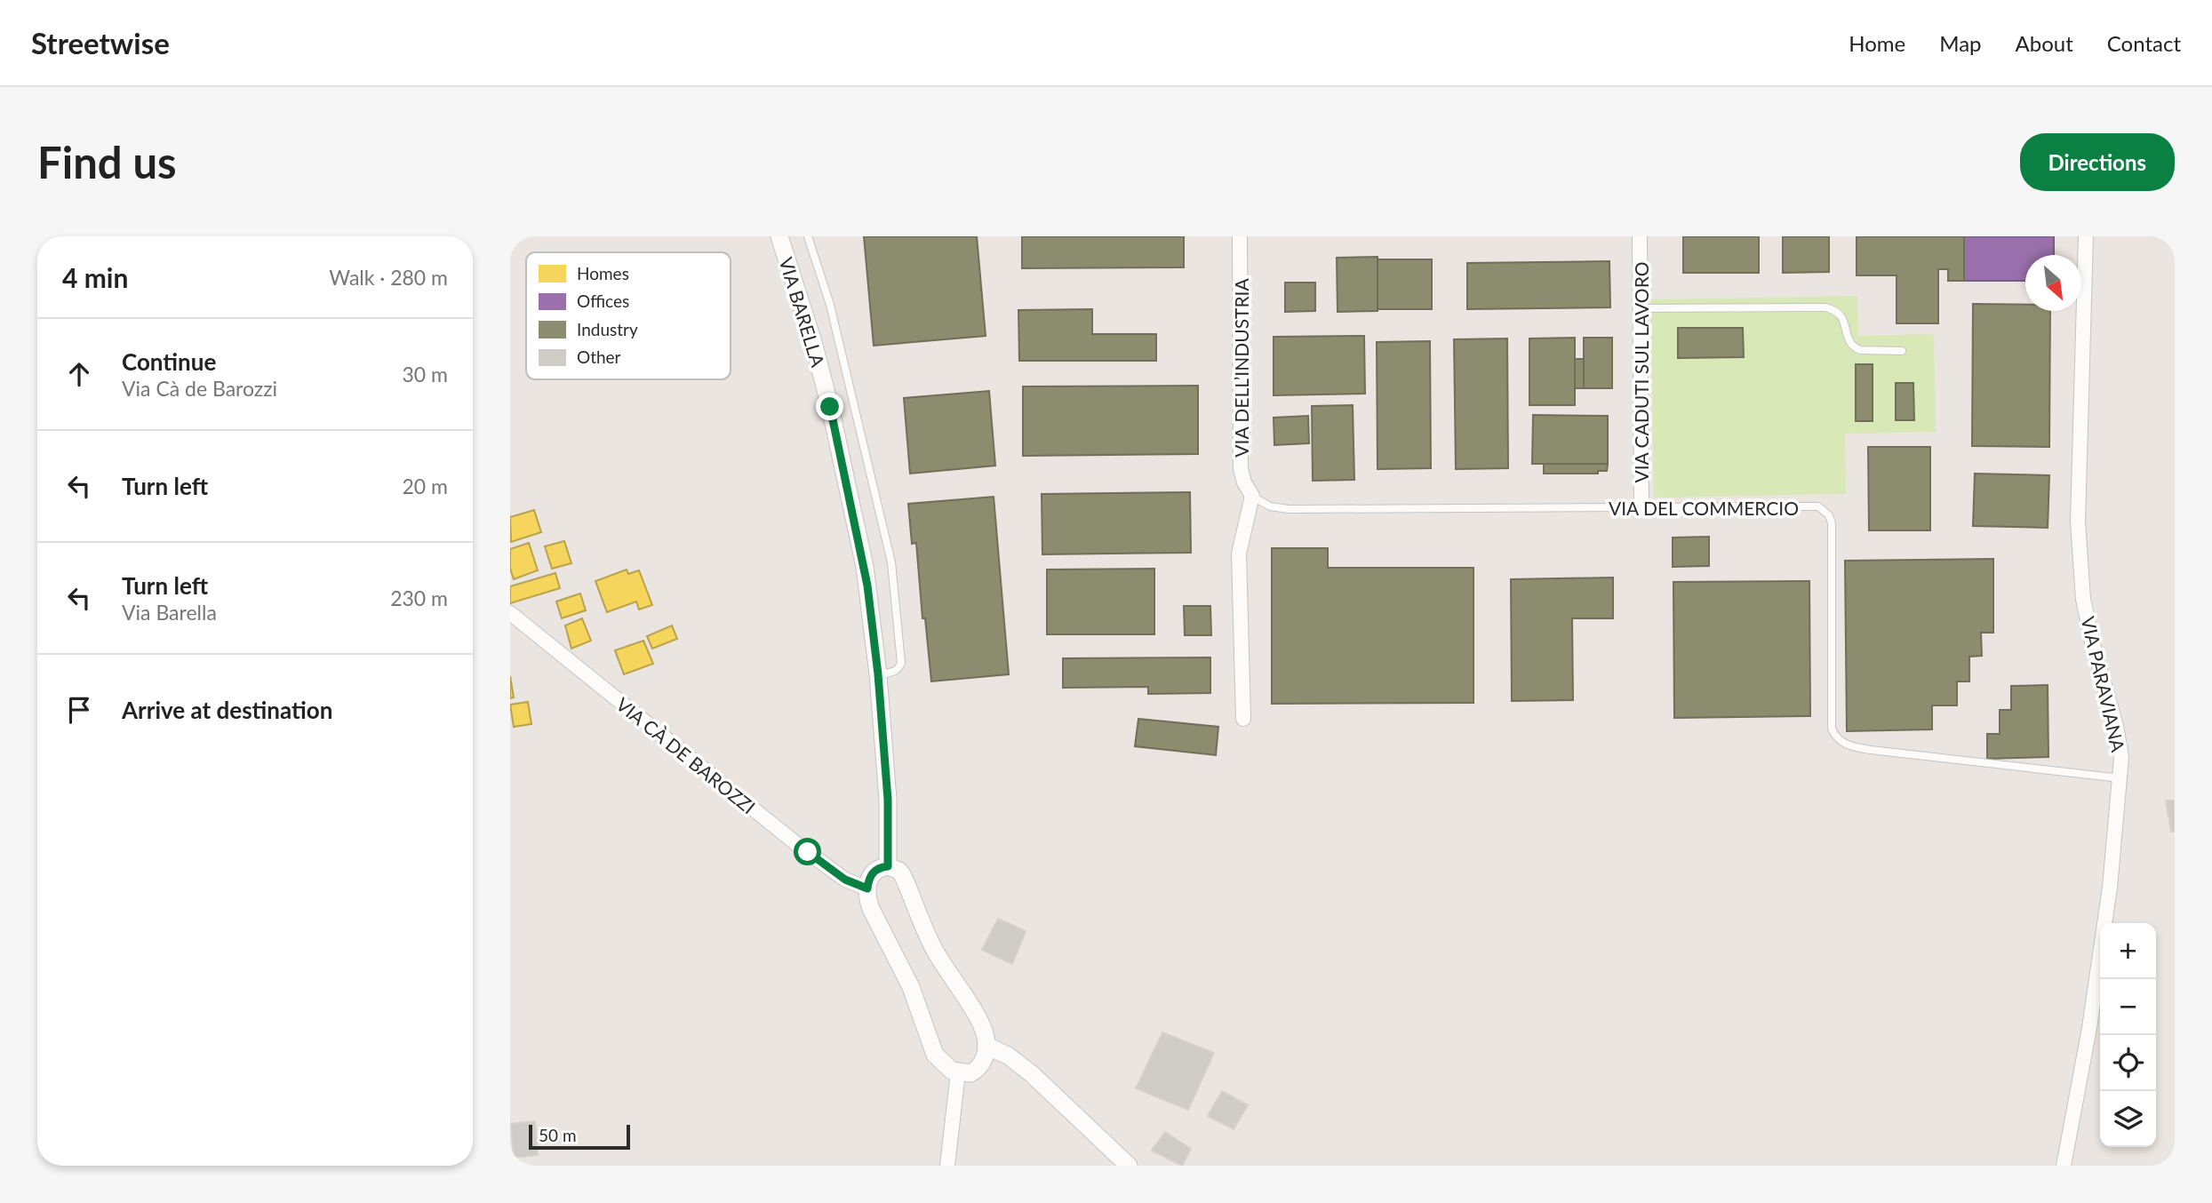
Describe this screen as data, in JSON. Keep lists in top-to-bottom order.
{
  "streets": {
    "street": [
      "VIA BARELLA",
      "VIA DELL’INDUSTRIA",
      "VIA CADUTI SUL LAVORO",
      "VIA PARAVIANA",
      "VIA CÀ DE BAROZZI"
    ],
    "lane": ["VIA DEL COMMERCIO"]
  },
  "crossings": [
    ["VIA DELL’INDUSTRIA", "VIA DEL COMMERCIO"],
    ["VIA CADUTI SUL LAVORO", "VIA DEL COMMERCIO"],
    ["VIA DEL COMMERCIO", "VIA PARAVIANA"]
  ],
  "legend": [
    "Homes",
    "Offices",
    "Industry",
    "Other"
  ],
  "scale_bar": "50 m",
  "north": "bottom right",
  "page": {
    "header": "Streetwise",
    "nav": [
      "Home",
      "Map",
      "About",
      "Contact"
    ],
    "buttons": "Directions",
    "title": "Find us",
    "heading": ["4 min", "Walk · 280 m"],
    "list": [
      ["Continue", "Via Cà de Barozzi", "30 m"],
      ["Turn left", "20 m"],
      ["Turn left", "Via Barella", "230 m"],
      "Arrive at destination"
    ],
    "map_buttons": ["+", "−"],
    "scale": "50 m"
  }
}
